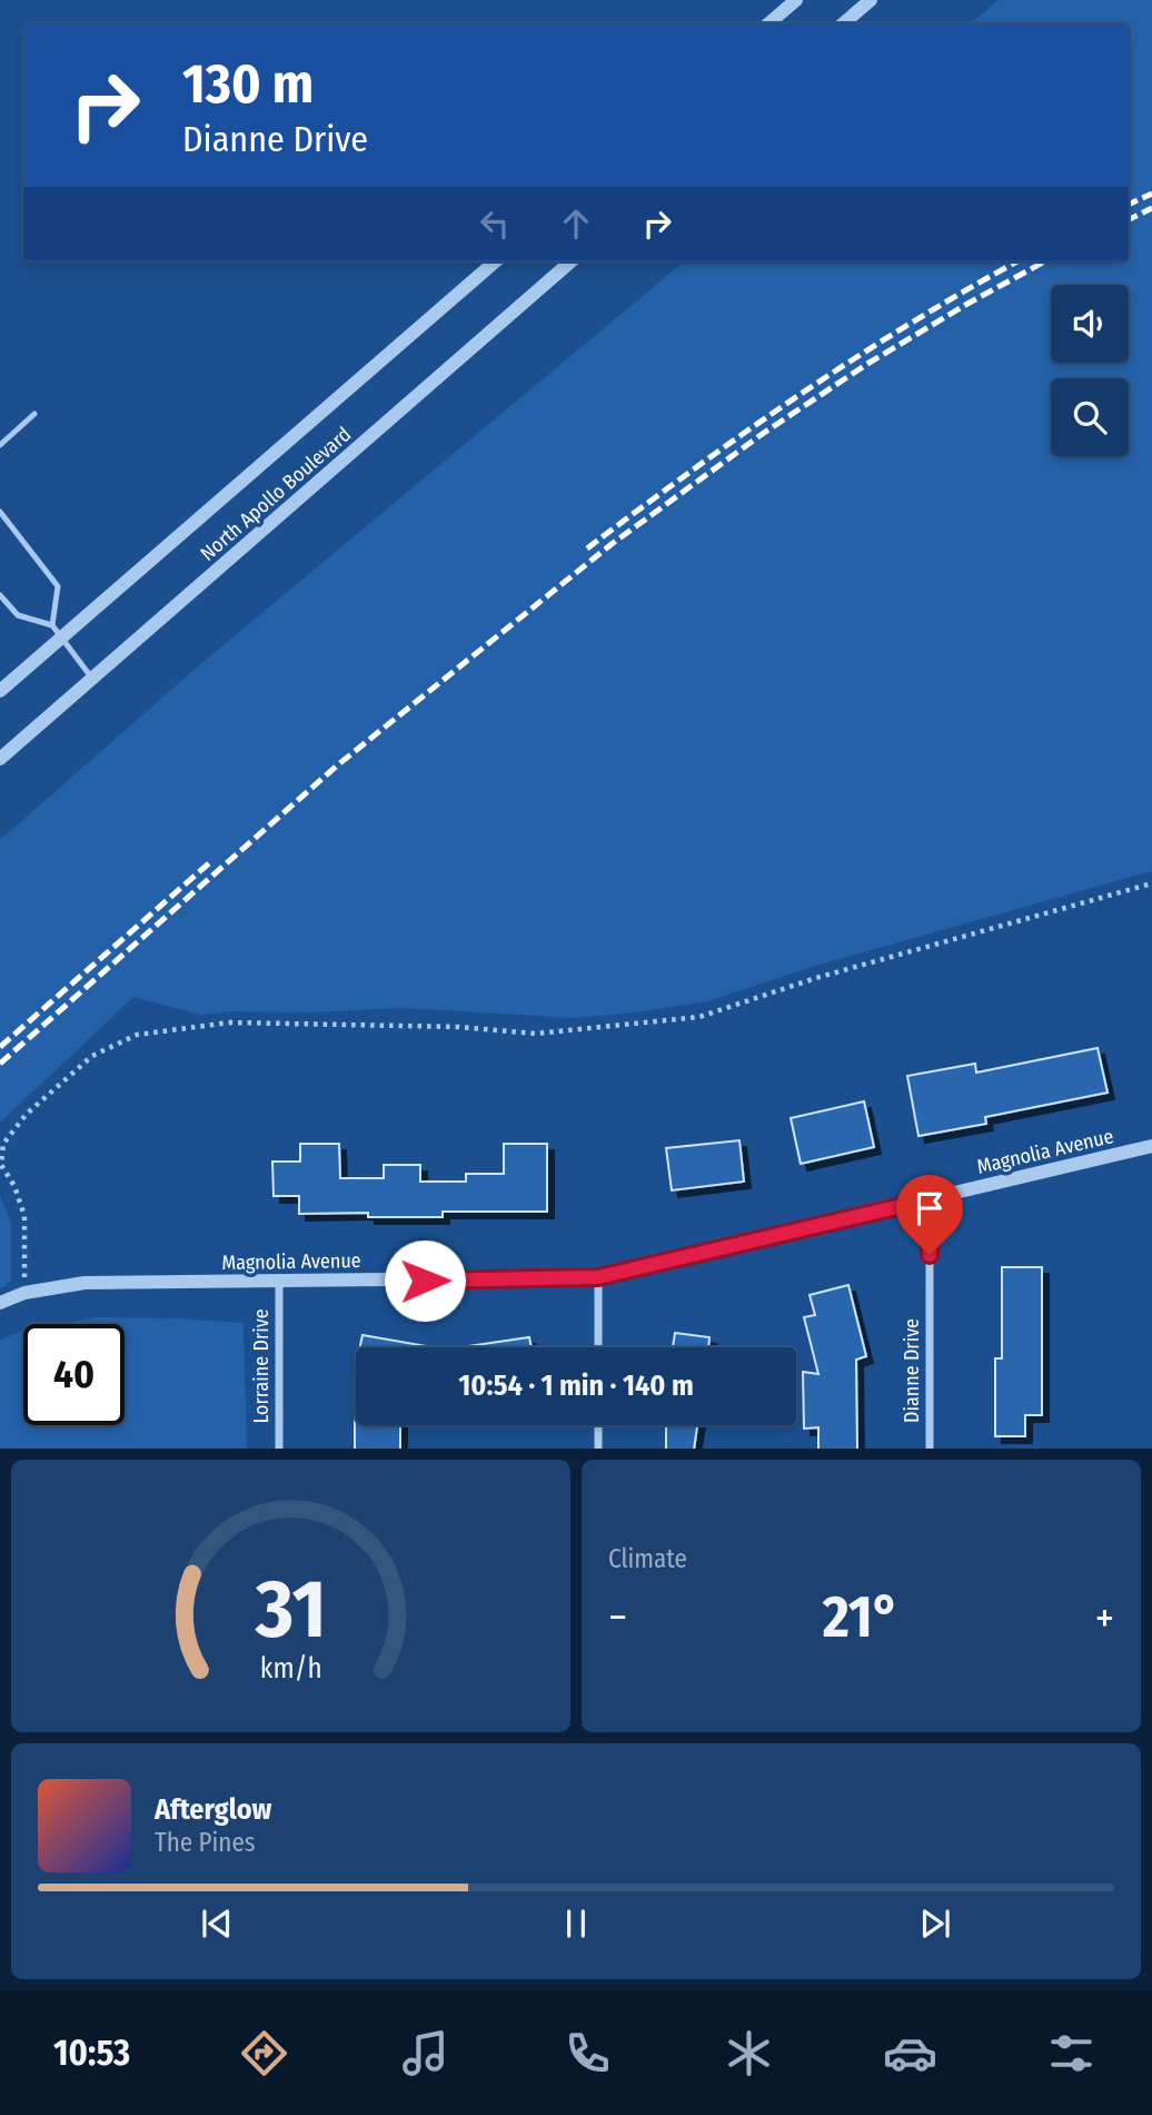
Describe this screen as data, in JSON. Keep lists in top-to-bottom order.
{
  "streets": {
    "street": [
      "North Apollo Boulevard",
      "Magnolia Avenue",
      "Lorraine Drive",
      "Dianne Drive"
    ]
  },
  "crossings": [
    ["Magnolia Avenue", "Lorraine Drive"],
    ["Magnolia Avenue", "Dianne Drive"]
  ],
  "page": {
    "turn": ["130 m", "Dianne Drive"],
    "limit": "40",
    "trip": "10:54 · 1 min · 140 m",
    "tile": "Climate",
    "heat": ["−", "21°", "+"],
    "song": ["Afterglow", "The Pines"],
    "tabs": "10:53",
    "gauge": ["31", "km/h"]
  }
}
